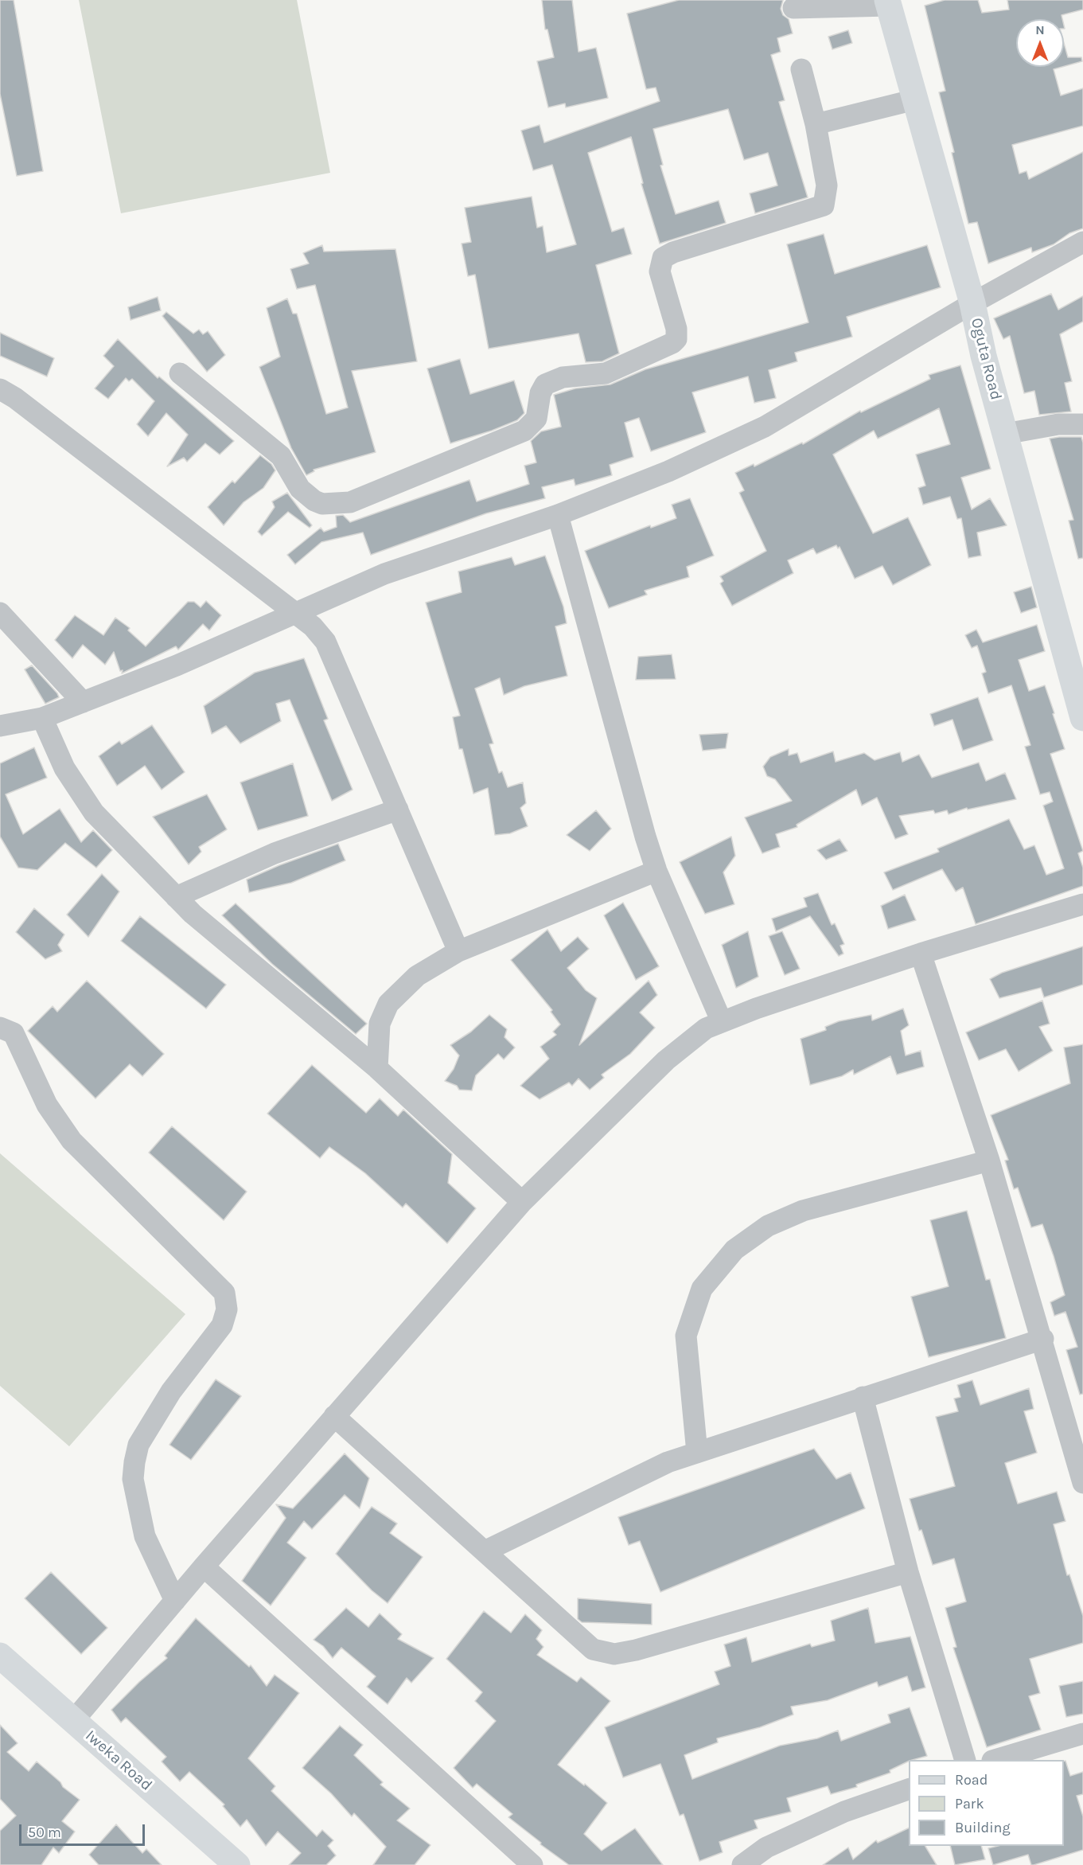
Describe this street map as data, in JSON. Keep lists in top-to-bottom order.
{
  "streets": {
    "main road": ["Oguta Road", "Iweka Road"]
  },
  "legend": ["Road", "Park", "Building"],
  "scale_bar": "50 m",
  "north": "top"
}
